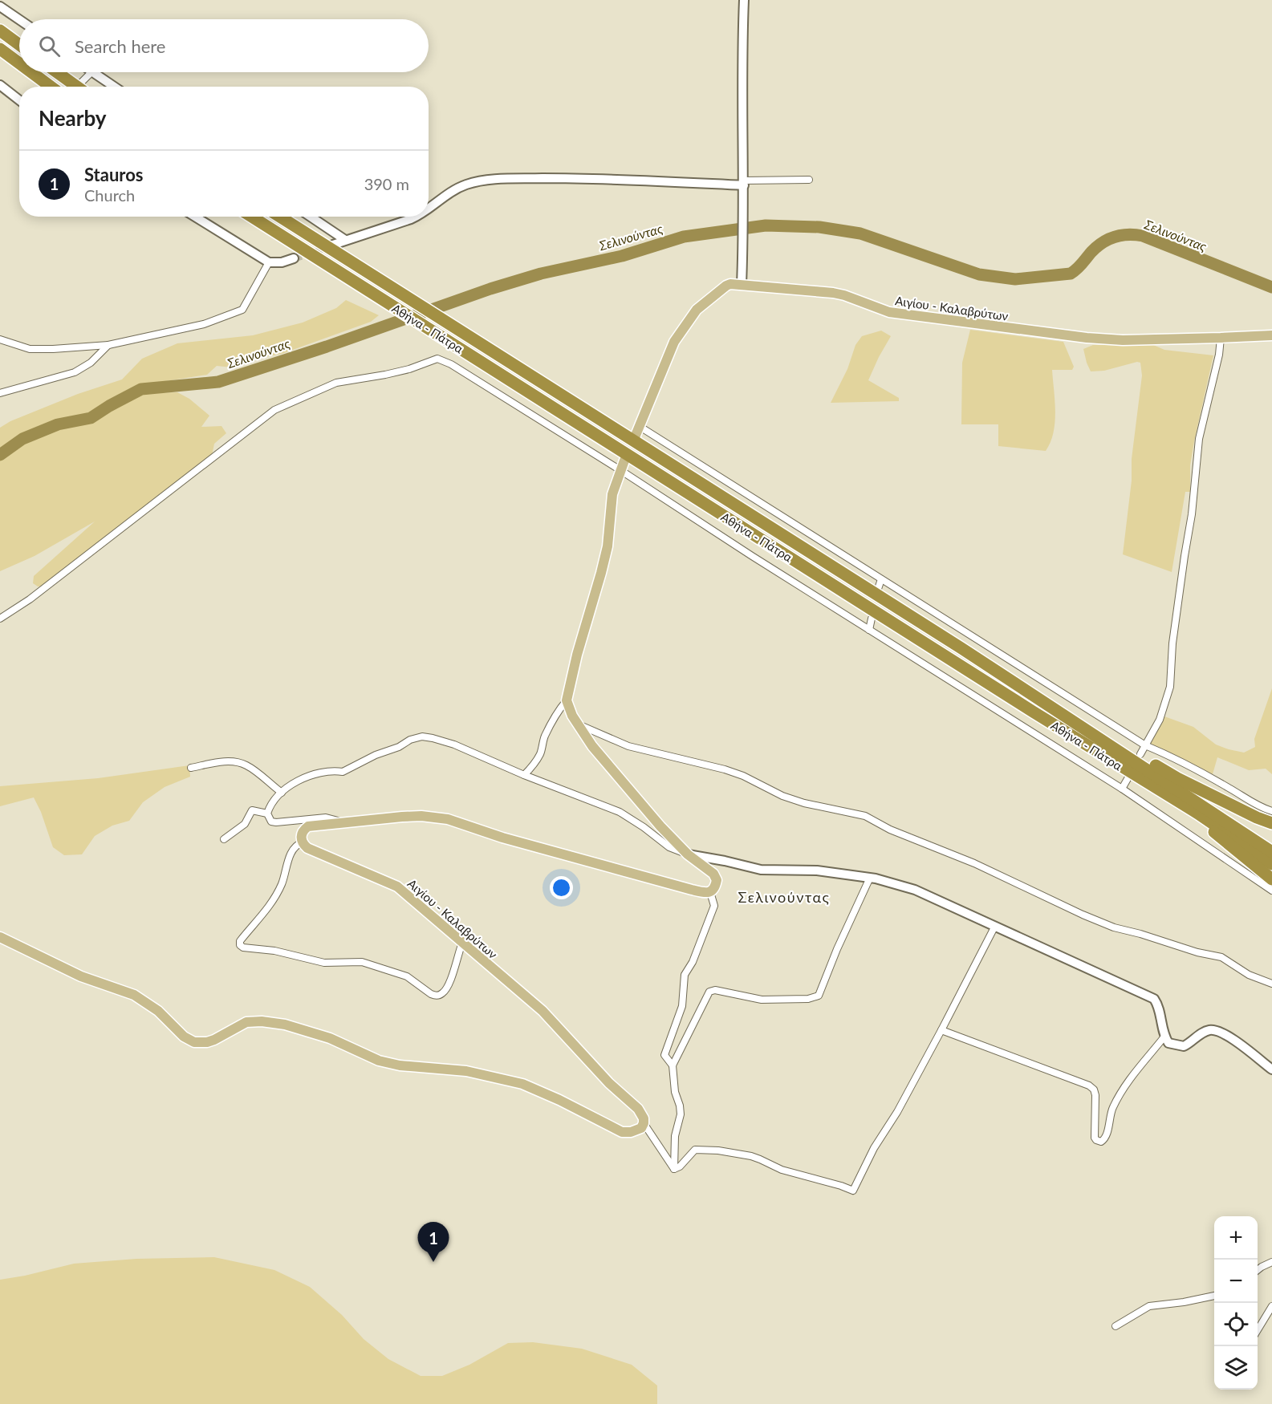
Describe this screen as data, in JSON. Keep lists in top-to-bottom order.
{
  "streets": {
    "highway": ["Αθήνα - Πάτρα"],
    "main road": ["Αιγίου - Καλαβρύτων"]
  },
  "districts": ["Σελινούντας"],
  "water": ["Σελινούντας"],
  "page": {
    "search": "Search here",
    "heading": "Nearby",
    "list": [
      {
        "mark": "1",
        "name": "Stauros",
        "note": "Church",
        "value": "390 m"
      }
    ],
    "map_buttons": ["+", "−"],
    "pins": "1"
  }
}
